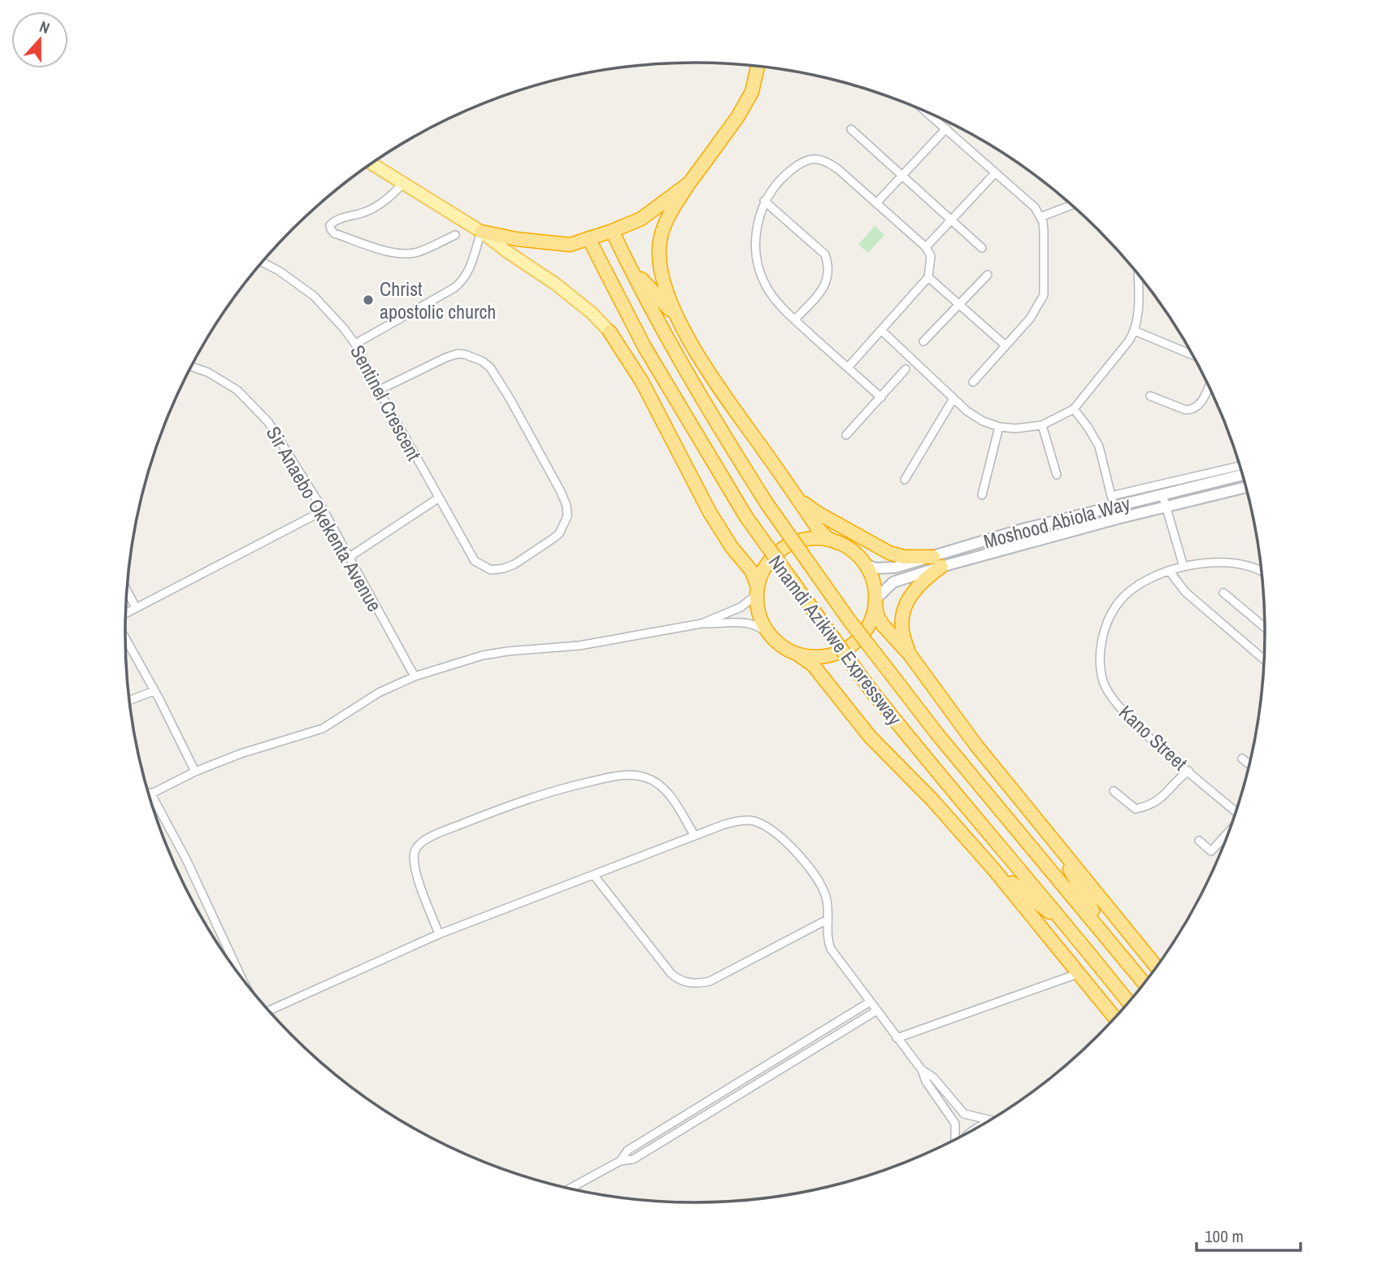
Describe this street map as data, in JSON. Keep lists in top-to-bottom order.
{
  "streets": {
    "highway": ["Nnamdi Azikiwe Expressway"],
    "main road": ["Moshood Abiola Way"],
    "street": ["Sentinel Crescent", "Sir Anaebo Okekenta Avenue", "Kano Street"]
  },
  "crossings": [
    ["Moshood Abiola Way", "Nnamdi Azikiwe Expressway"]
  ],
  "places": ["Christ apostolic church"],
  "scale_bar": "100 m",
  "north": "top"
}
